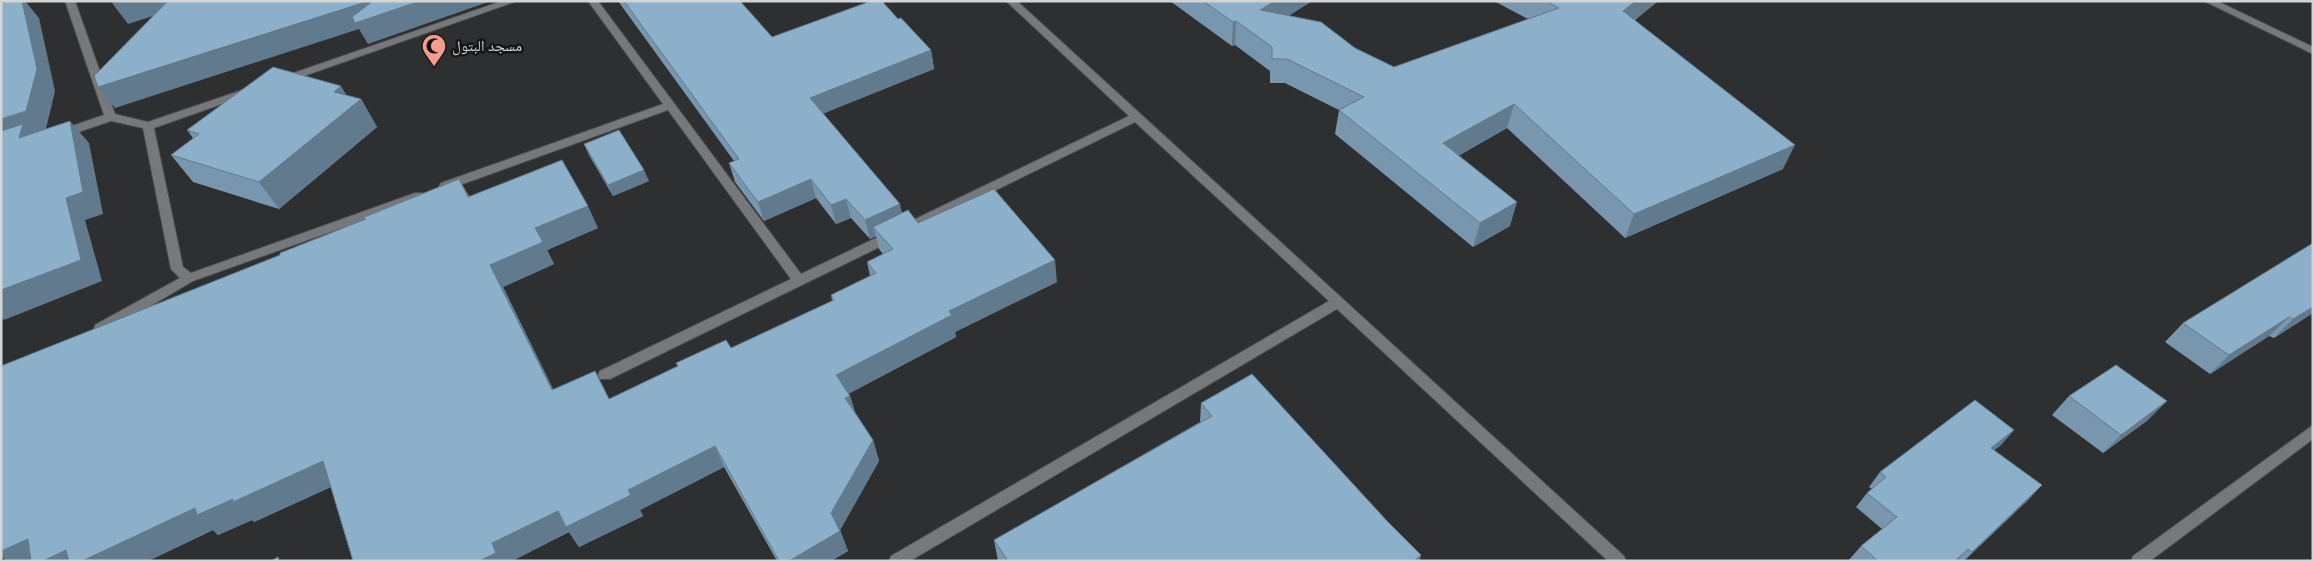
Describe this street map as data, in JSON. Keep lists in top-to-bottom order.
{
  "places": {
    "mosque": ["مسجد البتول"]
  }
}
